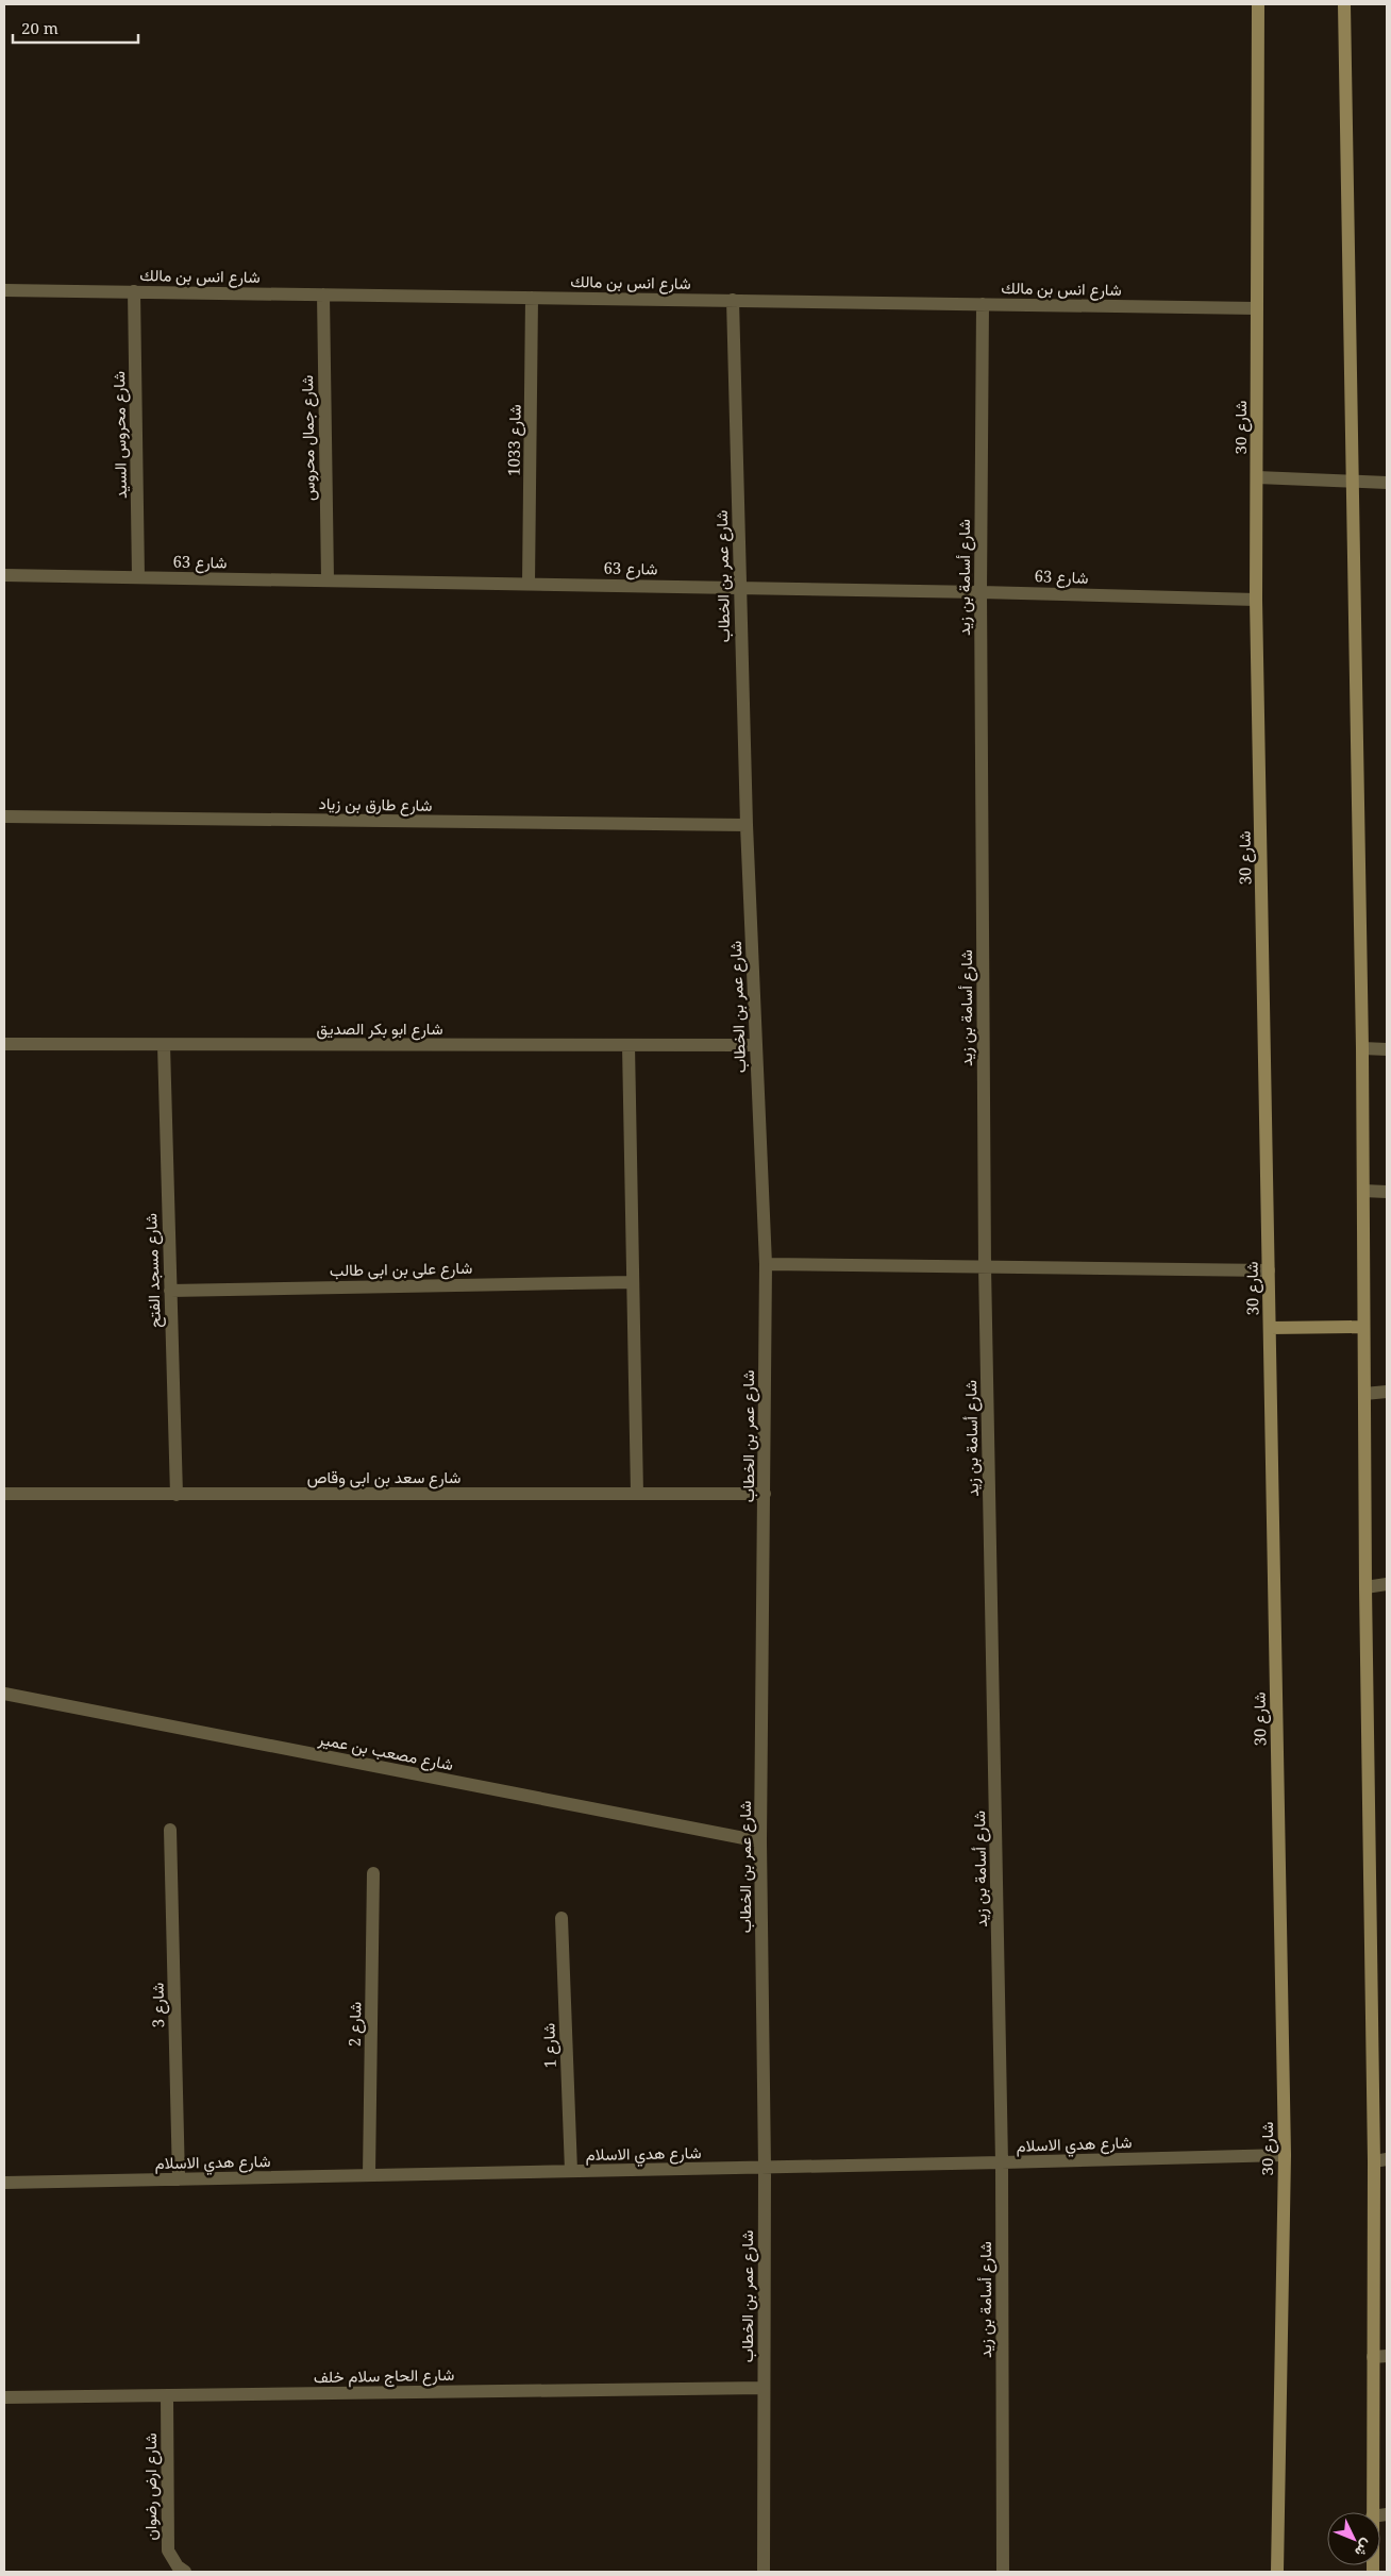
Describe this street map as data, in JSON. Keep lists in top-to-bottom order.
{
  "streets": {
    "street": [
      "شارع انس بن مالك",
      "شارع 30",
      "شارع محروس السيد",
      "شارع جمال محروس",
      "شارع 1033",
      "شارع 63",
      "شارع عمر بن الخطاب",
      "شارع أسامة بن زيد",
      "شارع طارق بن زياد",
      "شارع ابو بكر الصديق",
      "شارع على بن ابى طالب",
      "شارع مسجد الفتح",
      "شارع سعد بن ابى وقاص",
      "شارع مصعب بن عمير",
      "شارع 3",
      "شارع 2",
      "شارع 1",
      "شارع هدي الاسلام",
      "شارع الحاج سلام خلف",
      "شارع ارض رضوان"
    ]
  },
  "crossings": [
    ["شارع انس بن مالك", "شارع 30"],
    ["شارع انس بن مالك", "شارع محروس السيد"],
    ["شارع انس بن مالك", "شارع جمال محروس"],
    ["شارع انس بن مالك", "شارع 1033"],
    ["شارع انس بن مالك", "شارع عمر بن الخطاب"],
    ["شارع انس بن مالك", "شارع أسامة بن زيد"],
    ["شارع 30", "شارع 63"],
    ["شارع 30", "شارع هدي الاسلام"],
    ["شارع محروس السيد", "شارع 63"],
    ["شارع جمال محروس", "شارع 63"],
    ["شارع 1033", "شارع 63"],
    ["شارع 63", "شارع عمر بن الخطاب"],
    ["شارع 63", "شارع أسامة بن زيد"],
    ["شارع عمر بن الخطاب", "شارع طارق بن زياد"],
    ["شارع عمر بن الخطاب", "شارع ابو بكر الصديق"],
    ["شارع عمر بن الخطاب", "شارع سعد بن ابى وقاص"],
    ["شارع عمر بن الخطاب", "شارع مصعب بن عمير"],
    ["شارع عمر بن الخطاب", "شارع هدي الاسلام"],
    ["شارع عمر بن الخطاب", "شارع الحاج سلام خلف"],
    ["شارع أسامة بن زيد", "شارع هدي الاسلام"],
    ["شارع ابو بكر الصديق", "شارع مسجد الفتح"],
    ["شارع على بن ابى طالب", "شارع مسجد الفتح"],
    ["شارع مسجد الفتح", "شارع سعد بن ابى وقاص"],
    ["شارع 3", "شارع هدي الاسلام"],
    ["شارع 2", "شارع هدي الاسلام"],
    ["شارع 1", "شارع هدي الاسلام"],
    ["شارع الحاج سلام خلف", "شارع ارض رضوان"]
  ],
  "scale_bar": "20 m",
  "north": "bottom right"
}
